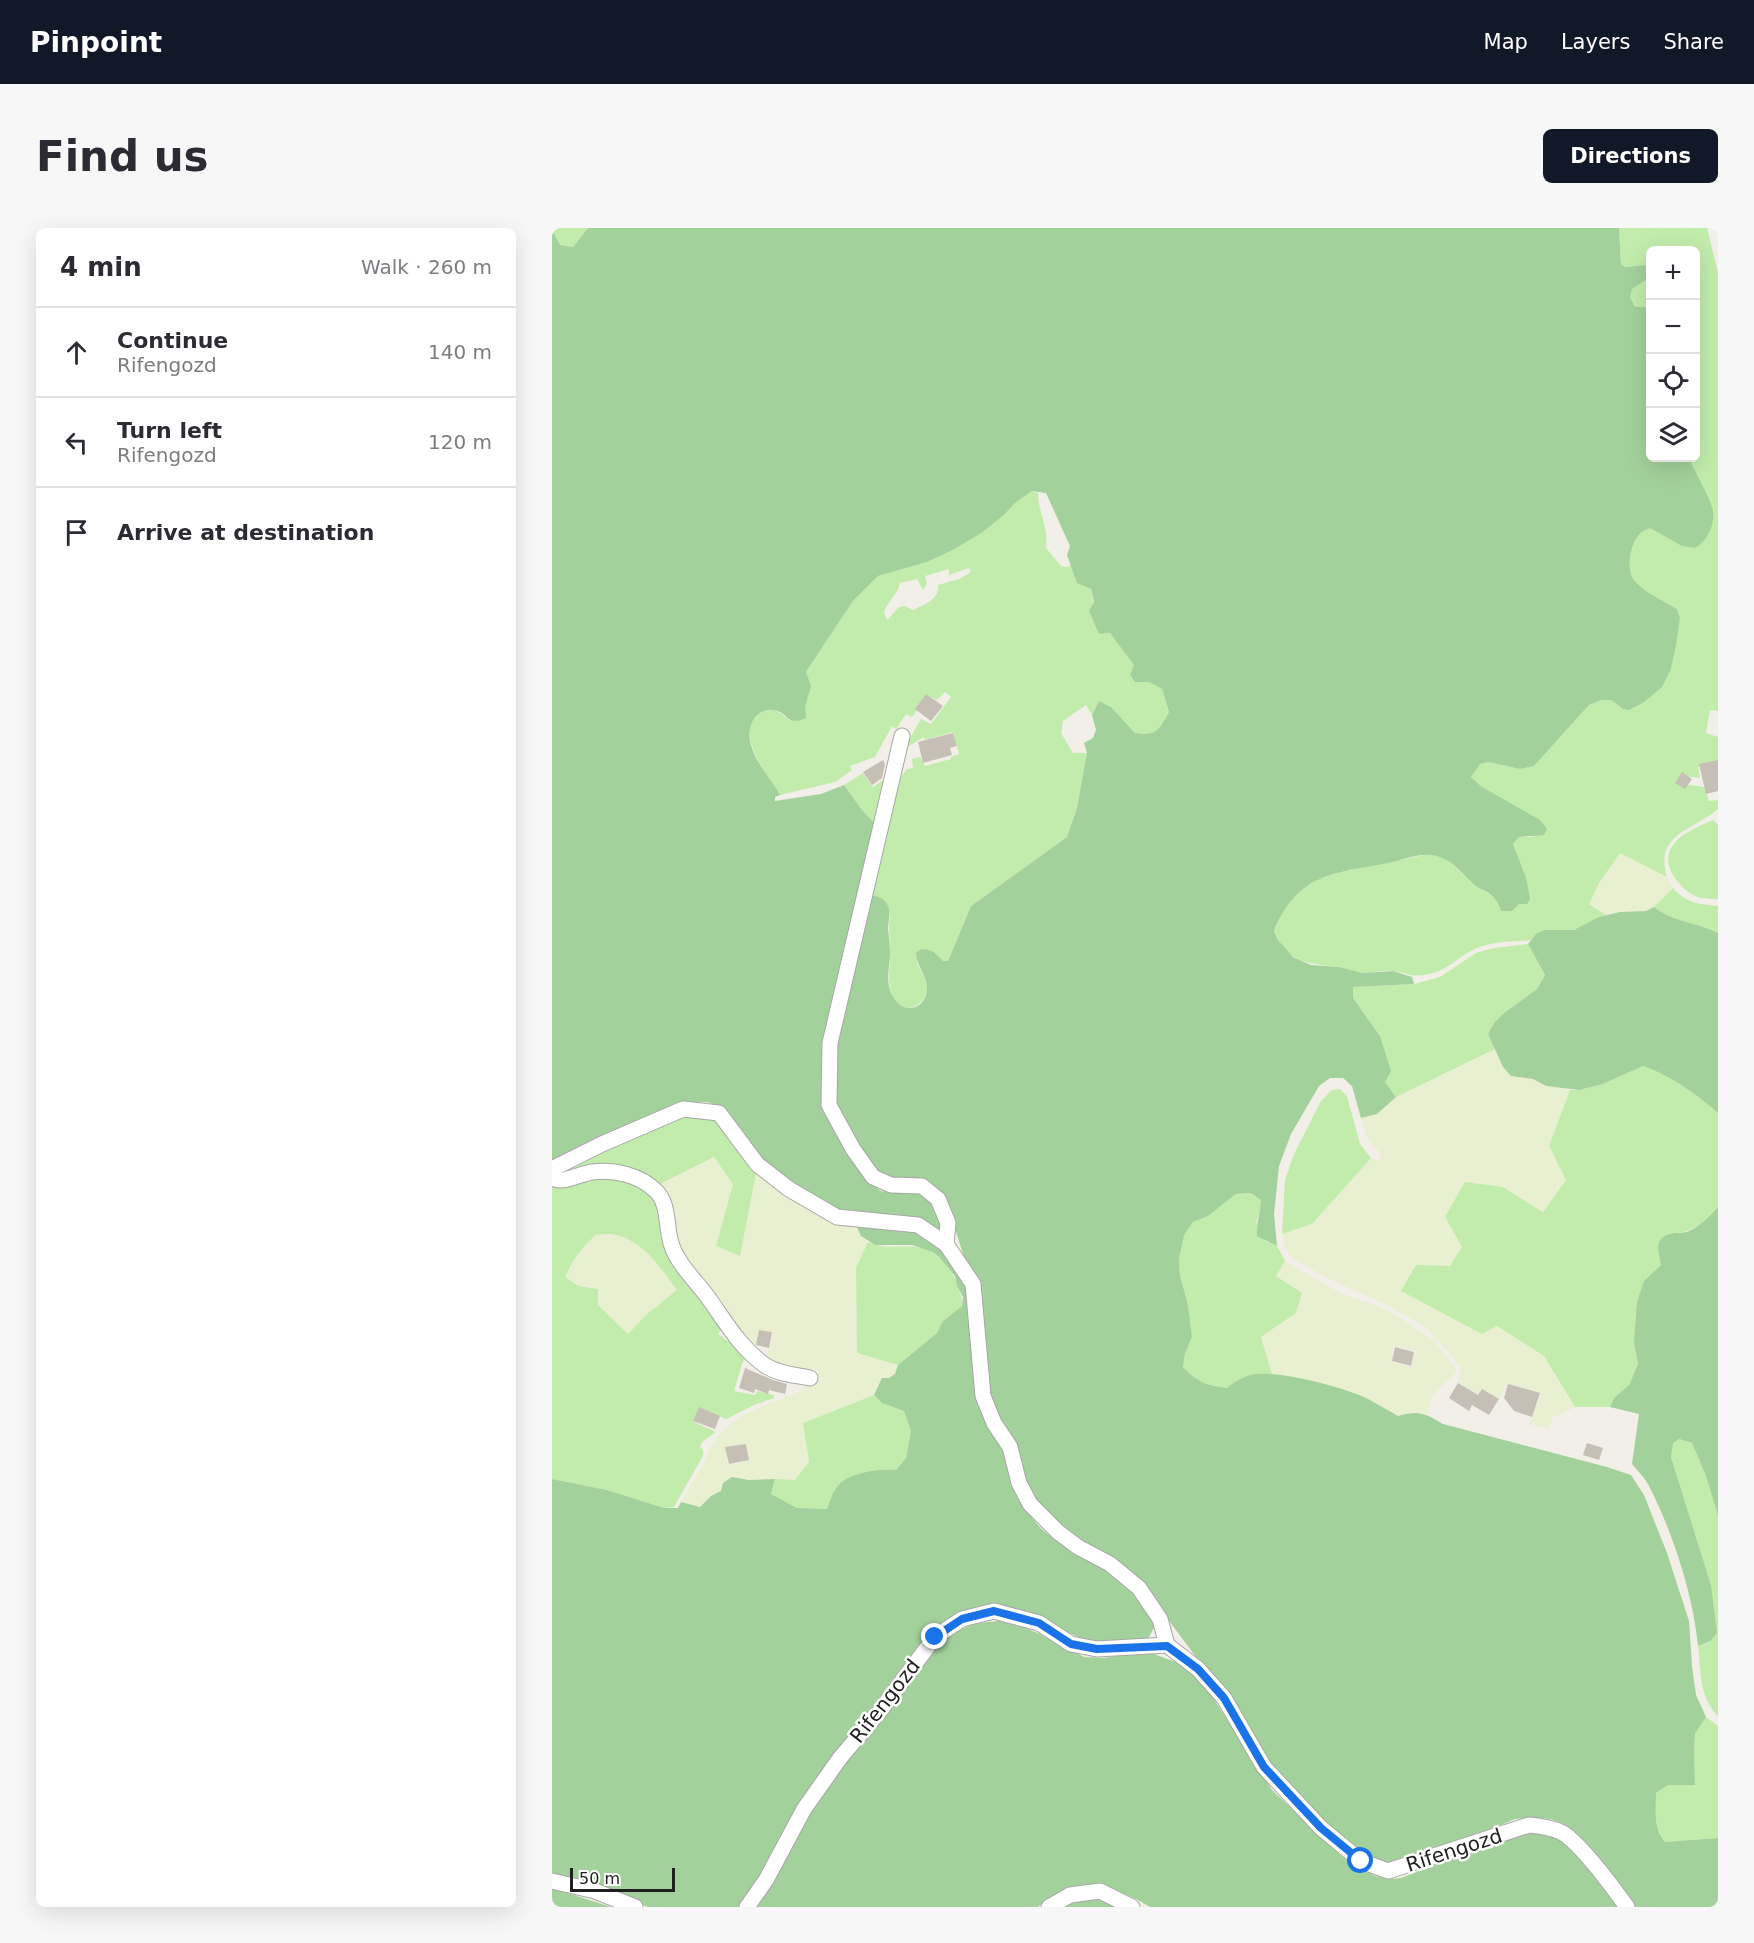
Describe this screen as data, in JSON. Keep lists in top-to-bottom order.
{
  "streets": {
    "street": ["Rifengozd"]
  },
  "scale_bar": "50 m",
  "page": {
    "header": "Pinpoint",
    "nav": ["Map", "Layers", "Share"],
    "buttons": "Directions",
    "title": "Find us",
    "heading": ["4 min", "Walk · 260 m"],
    "map_buttons": ["+", "−"],
    "list": [
      ["Continue", "Rifengozd", "140 m"],
      ["Turn left", "Rifengozd", "120 m"],
      "Arrive at destination"
    ],
    "scale": "50 m"
  }
}
